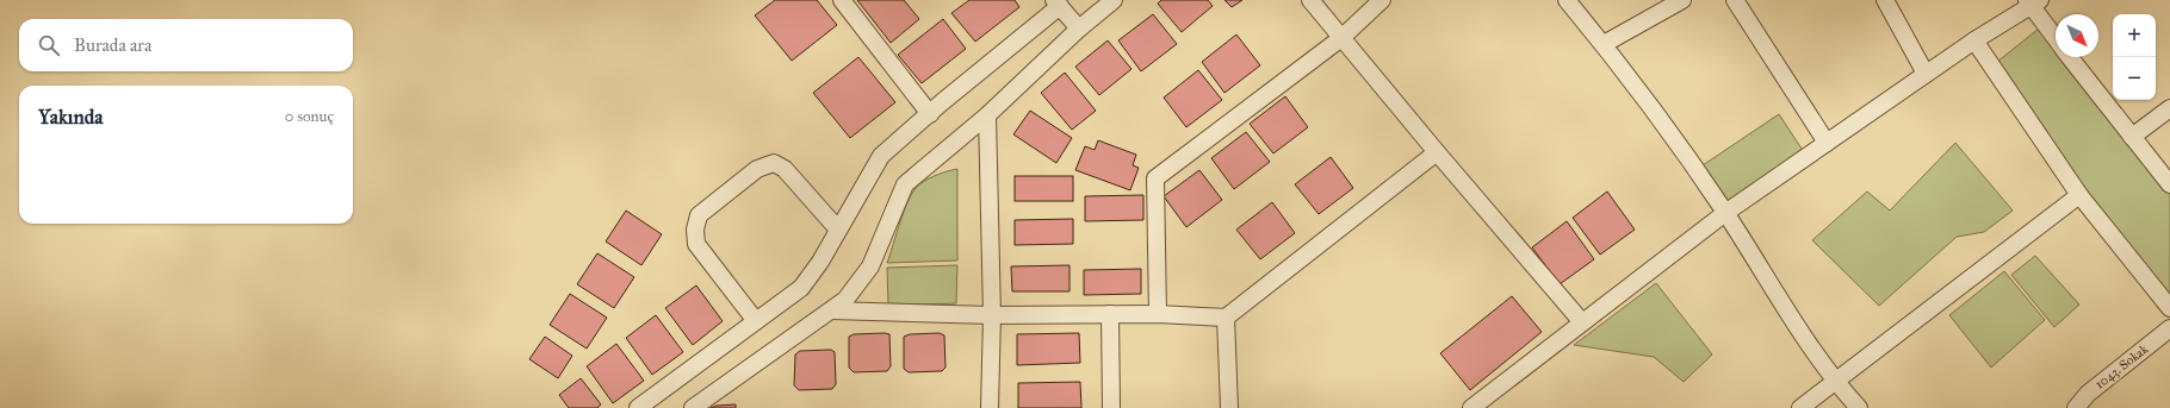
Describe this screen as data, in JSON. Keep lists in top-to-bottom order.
{
  "streets": {
    "street": ["1043. Sokak"]
  },
  "north": "bottom right",
  "page": {
    "map_buttons": ["+", "−"],
    "search": "Burada ara",
    "heading": ["Yakında", "0 sonuç"]
  }
}
